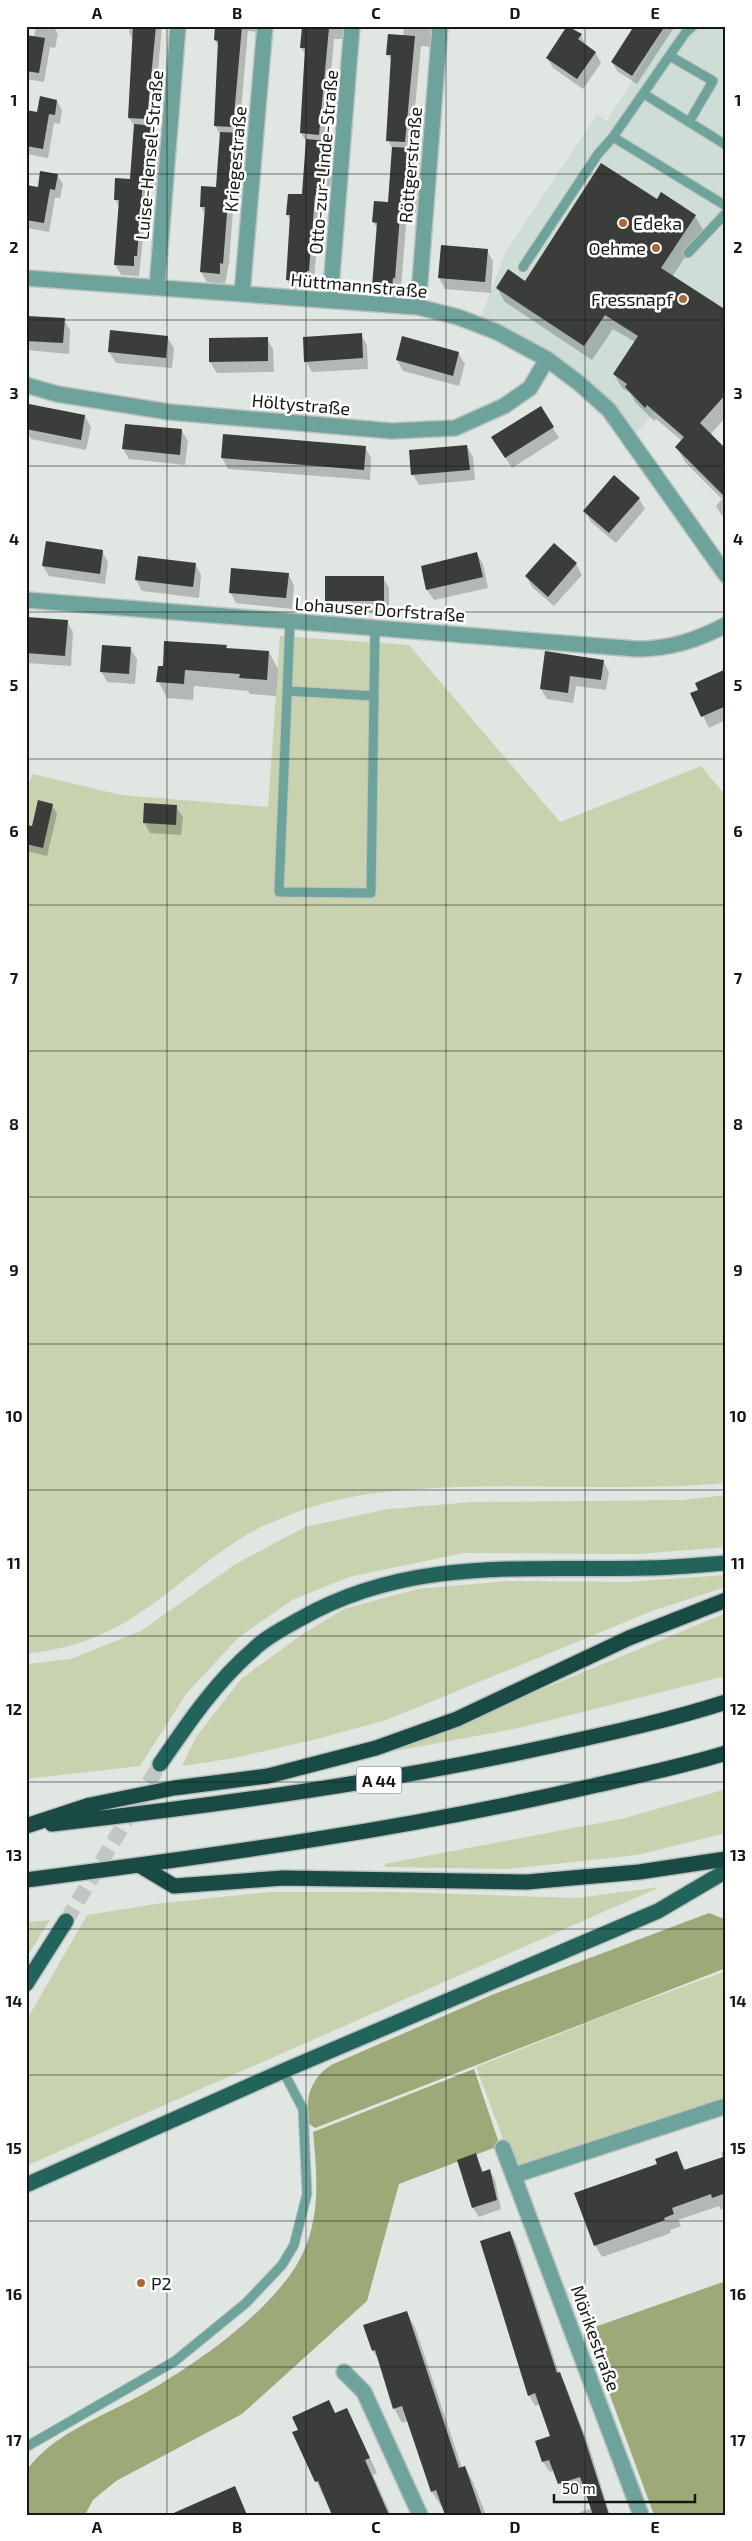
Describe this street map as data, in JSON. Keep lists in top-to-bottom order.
{
  "streets": {
    "highway": ["A 44"],
    "street": [
      "Luise-Hensel-Straße",
      "Kriegestraße",
      "Otto-zur-Linde-Straße",
      "Röttgerstraße",
      "Hüttmannstraße",
      "Höltystraße",
      "Lohauser Dorfstraße",
      "Mörikestraße"
    ]
  },
  "crossings": [
    ["Luise-Hensel-Straße", "Hüttmannstraße"],
    ["Kriegestraße", "Hüttmannstraße"],
    ["Otto-zur-Linde-Straße", "Hüttmannstraße"],
    ["Röttgerstraße", "Hüttmannstraße"],
    ["Hüttmannstraße", "Höltystraße"]
  ],
  "places": [
    "Edeka",
    "Oehme",
    "Fressnapf",
    "P2"
  ],
  "scale_bar": "50 m",
  "grid": {
    "columns": [
      "A",
      "B",
      "C",
      "D",
      "E"
    ],
    "rows": [
      "1",
      "2",
      "3",
      "4",
      "5",
      "6",
      "7",
      "8",
      "9",
      "10",
      "11",
      "12",
      "13",
      "14",
      "15",
      "16",
      "17"
    ]
  }
}
